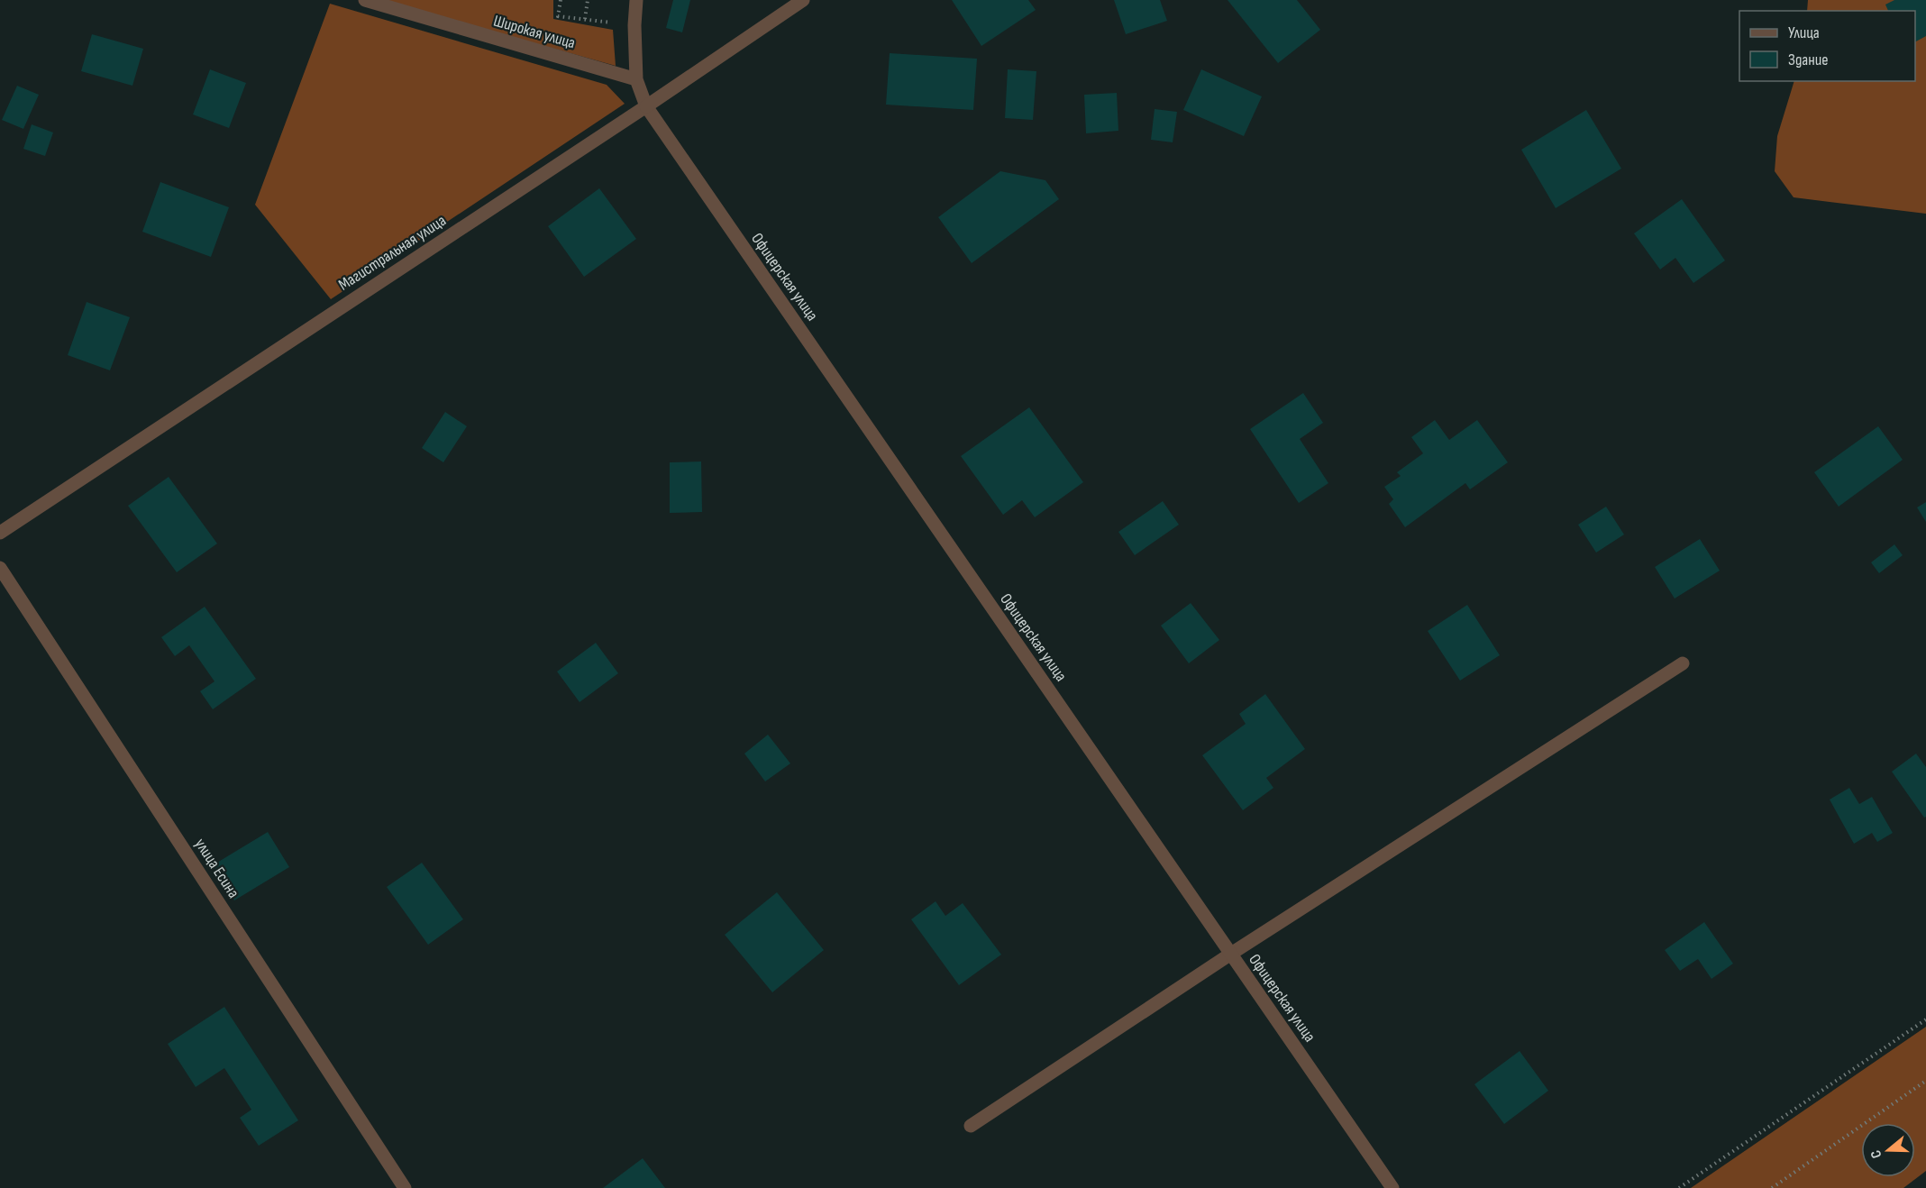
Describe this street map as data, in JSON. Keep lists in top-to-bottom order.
{
  "streets": {
    "street": [
      "Широкая улица",
      "Магистральная улица",
      "Офицерская улица",
      "улица Есина"
    ]
  },
  "crossings": [
    ["Магистральная улица", "Офицерская улица"]
  ],
  "legend": ["Улица", "Здание"],
  "north": "left"
}
